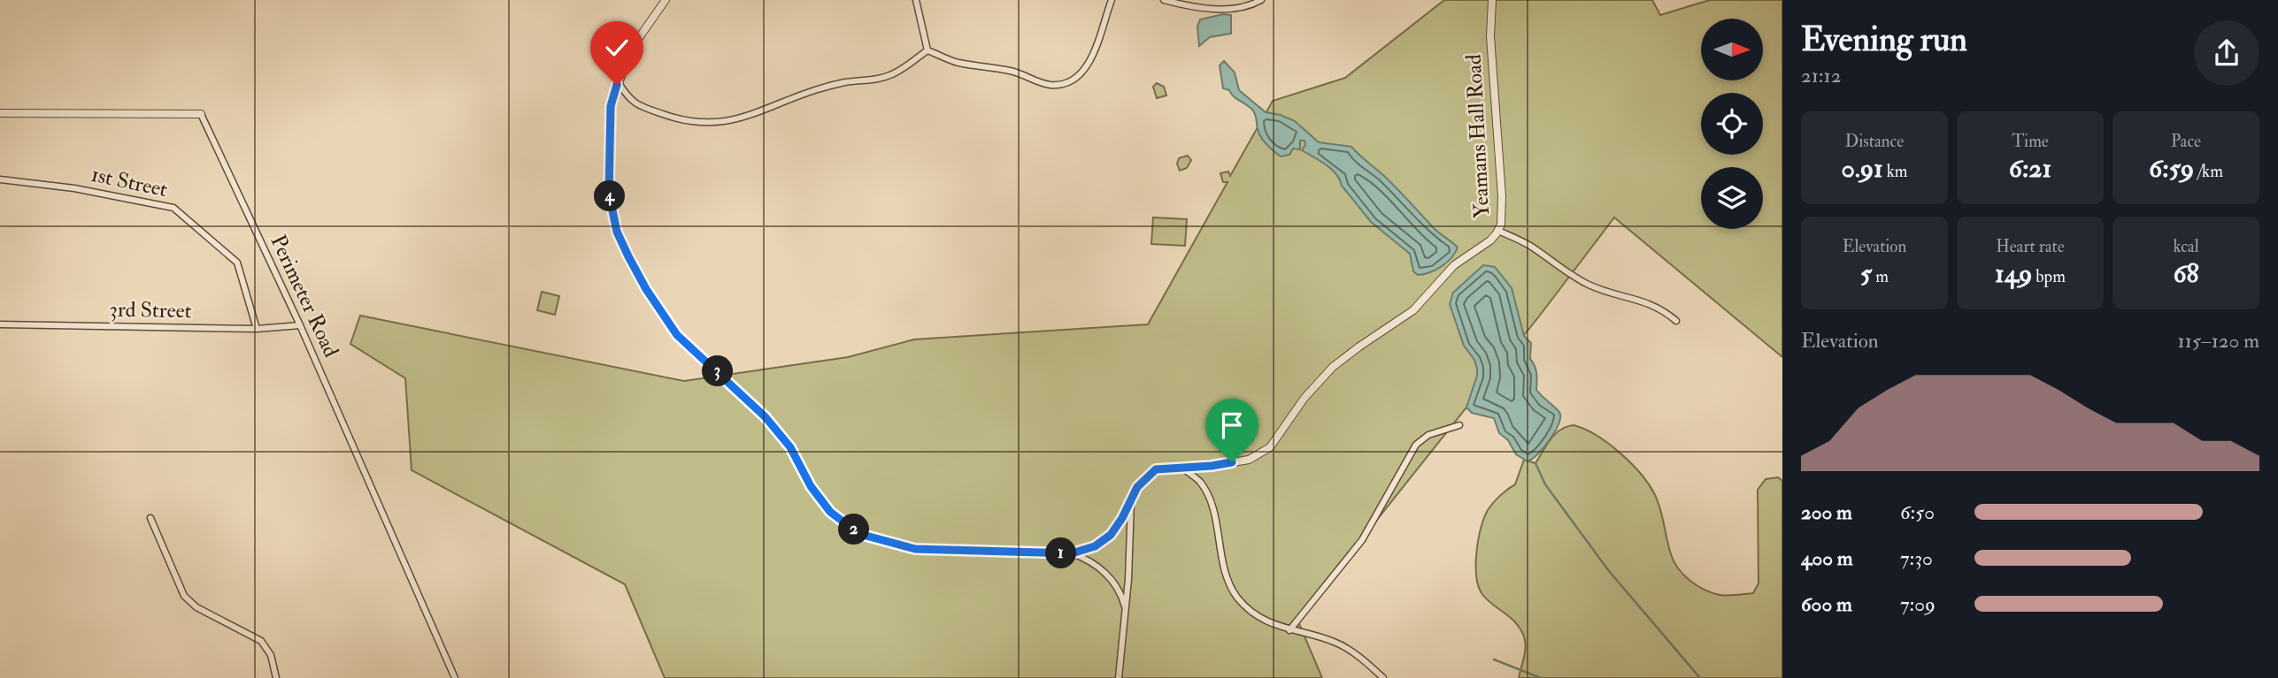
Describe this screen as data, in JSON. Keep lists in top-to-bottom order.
{
  "streets": {
    "street": [
      "Yeamans Hall Road",
      "1st Street",
      "Perimeter Road",
      "3rd Street"
    ]
  },
  "crossings": [
    ["1st Street", "3rd Street"],
    ["Perimeter Road", "3rd Street"]
  ],
  "north": "right",
  "page": {
    "heading": ["Evening run", "21:12"],
    "stats": [
      ["Distance", "0.91 km"],
      ["Time", "6:21"],
      ["Pace", "6:59 /km"],
      ["Elevation", "5 m"],
      ["Heart rate", "149 bpm"],
      ["kcal", "68"]
    ],
    "pins": [
      "4",
      "3",
      "2",
      "1"
    ],
    "chart": ["Elevation", "115–120 m"],
    "list": [
      {
        "name": "200 m",
        "note": "6:50"
      },
      {
        "name": "400 m",
        "note": "7:30"
      },
      {
        "name": "600 m",
        "note": "7:09"
      }
    ]
  }
}
